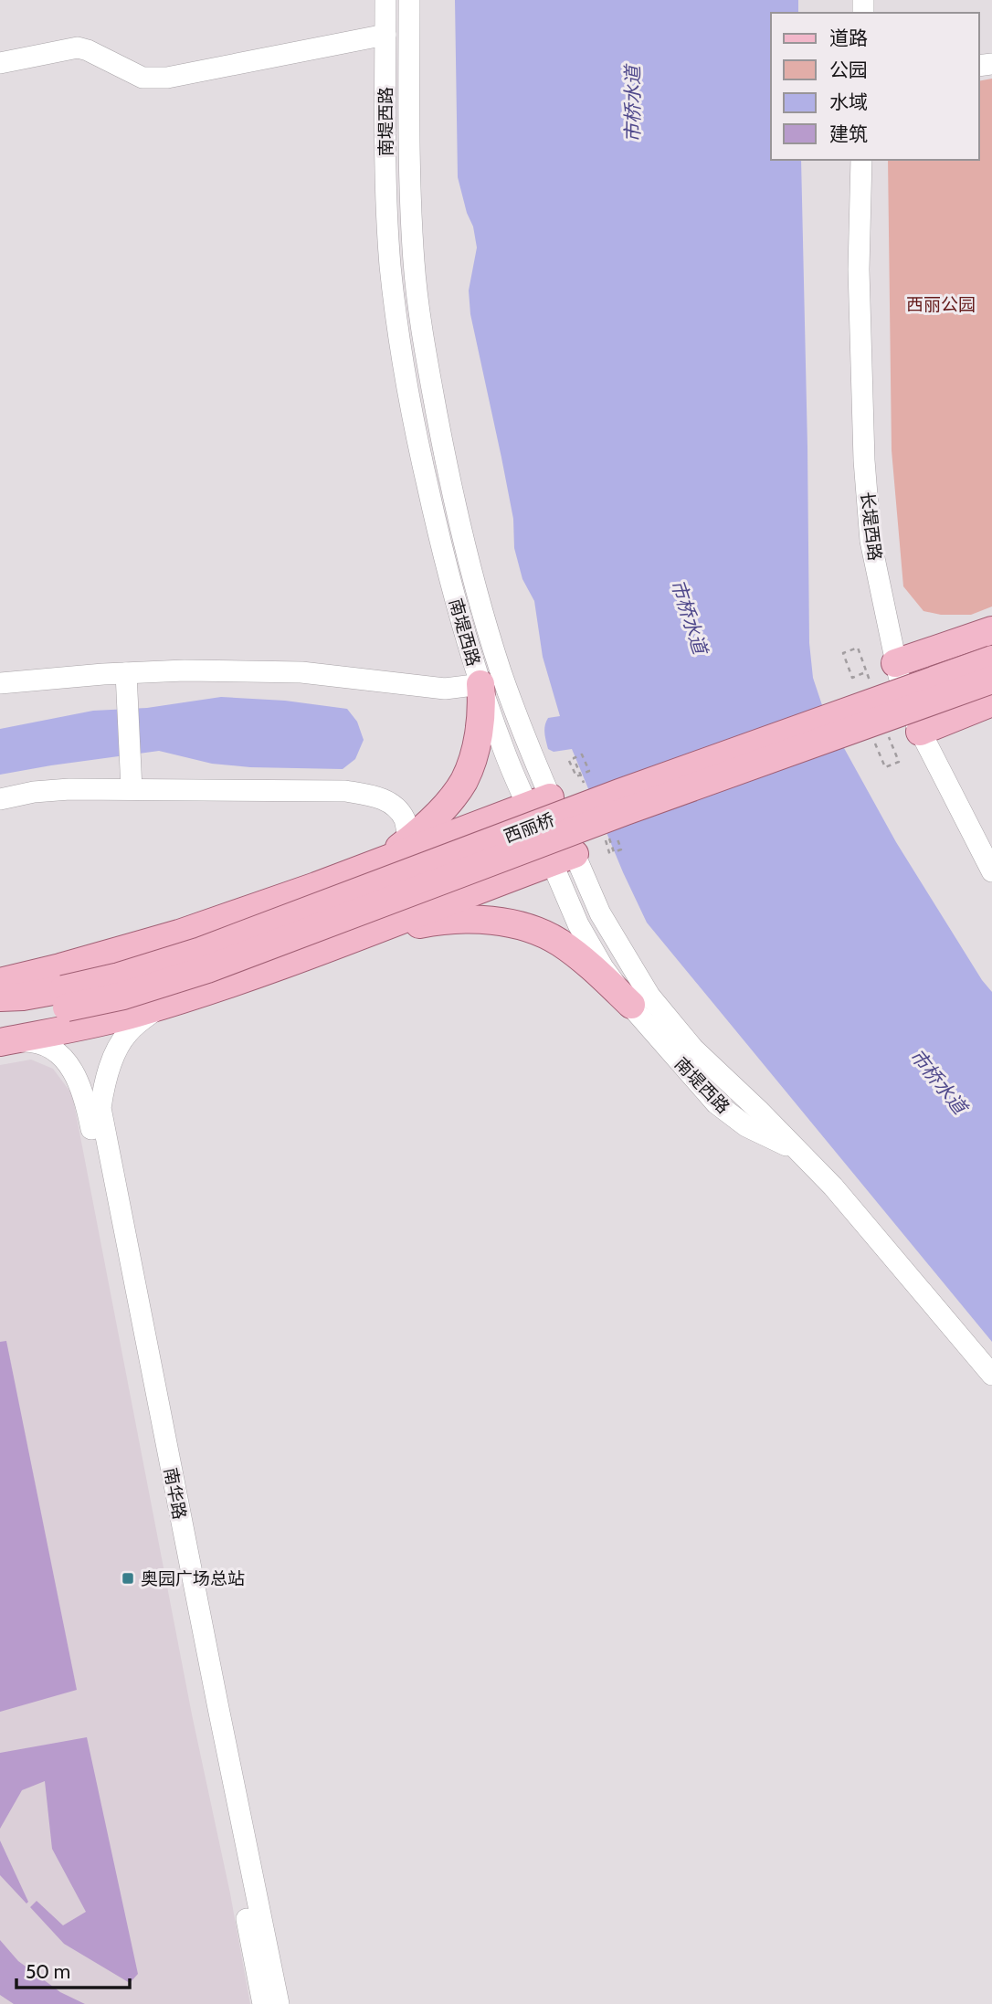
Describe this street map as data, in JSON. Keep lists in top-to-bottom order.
{
  "streets": {
    "main road": ["西丽桥"],
    "street": ["南堤西路", "长堤西路", "南华路"]
  },
  "water": ["市桥水道"],
  "parks": ["西丽公园"],
  "places": {
    "transit": ["奥园广场总站"]
  },
  "legend": [
    "道路",
    "公园",
    "水域",
    "建筑"
  ],
  "scale_bar": "50 m"
}
